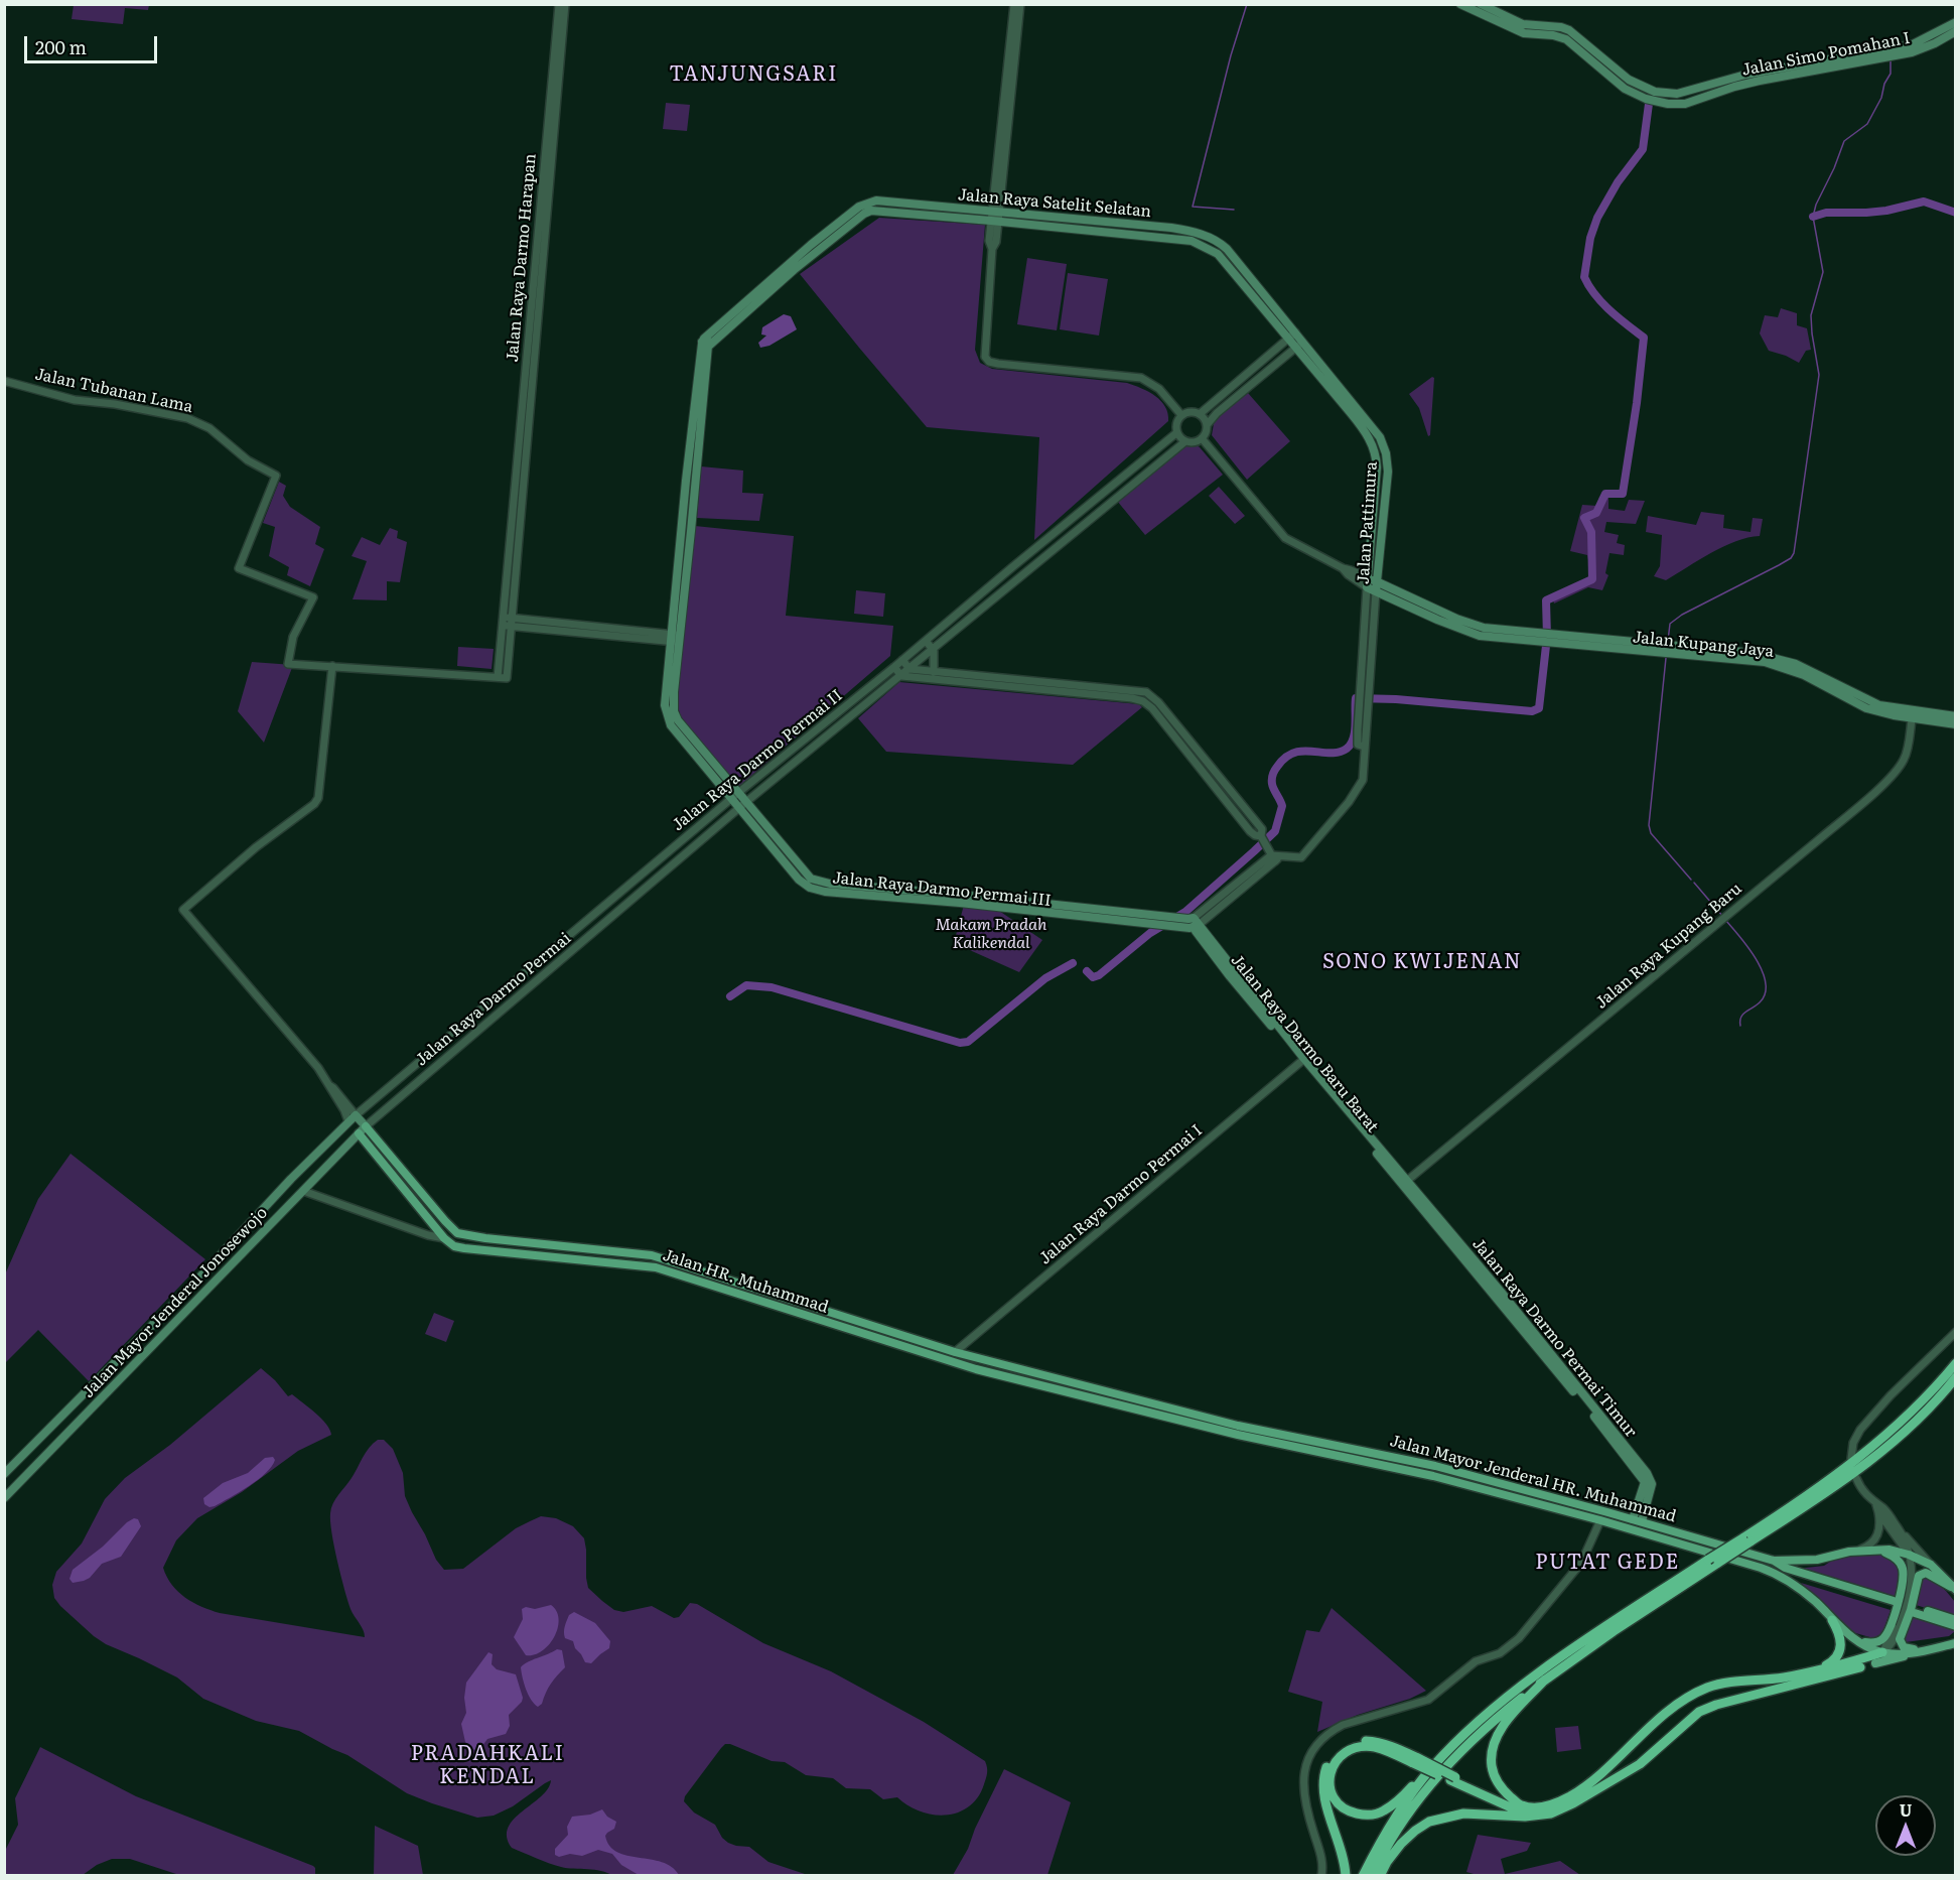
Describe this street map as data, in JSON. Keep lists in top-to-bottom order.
{
  "streets": {
    "main road": [
      "Jalan Simo Pomahan I",
      "Jalan Raya Satelit Selatan",
      "Jalan Pattimura",
      "Jalan Kupang Jaya",
      "Jalan Raya Darmo Permai III",
      "Jalan Raya Darmo Baru Barat",
      "Jalan HR. Muhammad",
      "Jalan Mayor Jenderal Jonosewojo",
      "Jalan Raya Darmo Permai Timur",
      "Jalan Mayor Jenderal HR. Muhammad"
    ],
    "street": [
      "Jalan Raya Darmo Harapan",
      "Jalan Tubanan Lama",
      "Jalan Raya Darmo Permai II",
      "Jalan Raya Kupang Baru",
      "Jalan Raya Darmo Permai",
      "Jalan Raya Darmo Permai I"
    ]
  },
  "crossings": [
    ["Jalan Raya Satelit Selatan", "Jalan Pattimura"],
    ["Jalan Kupang Jaya", "Jalan Raya Kupang Baru"],
    ["Jalan Raya Darmo Permai II", "Jalan Raya Darmo Permai III"],
    ["Jalan Raya Darmo Permai II", "Jalan Raya Darmo Permai"],
    ["Jalan Raya Darmo Permai III", "Jalan Raya Darmo Baru Barat"],
    ["Jalan Raya Kupang Baru", "Jalan Raya Darmo Baru Barat"],
    ["Jalan Raya Kupang Baru", "Jalan Raya Darmo Permai Timur"],
    ["Jalan Raya Darmo Permai", "Jalan HR. Muhammad"],
    ["Jalan Raya Darmo Permai", "Jalan Mayor Jenderal Jonosewojo"],
    ["Jalan Raya Darmo Baru Barat", "Jalan Raya Darmo Permai I"],
    ["Jalan Raya Darmo Baru Barat", "Jalan Raya Darmo Permai Timur"],
    ["Jalan Raya Darmo Permai I", "Jalan HR. Muhammad"],
    ["Jalan HR. Muhammad", "Jalan Mayor Jenderal Jonosewojo"],
    ["Jalan HR. Muhammad", "Jalan Mayor Jenderal HR. Muhammad"],
    ["Jalan Raya Darmo Permai Timur", "Jalan Mayor Jenderal HR. Muhammad"]
  ],
  "districts": [
    "TANJUNGSARI",
    "SONO KWIJENAN",
    "PUTAT GEDE",
    "PRADAHKALI KENDAL"
  ],
  "parks": ["Makam Pradah Kalikendal"],
  "scale_bar": "200 m",
  "north": "top"
}
